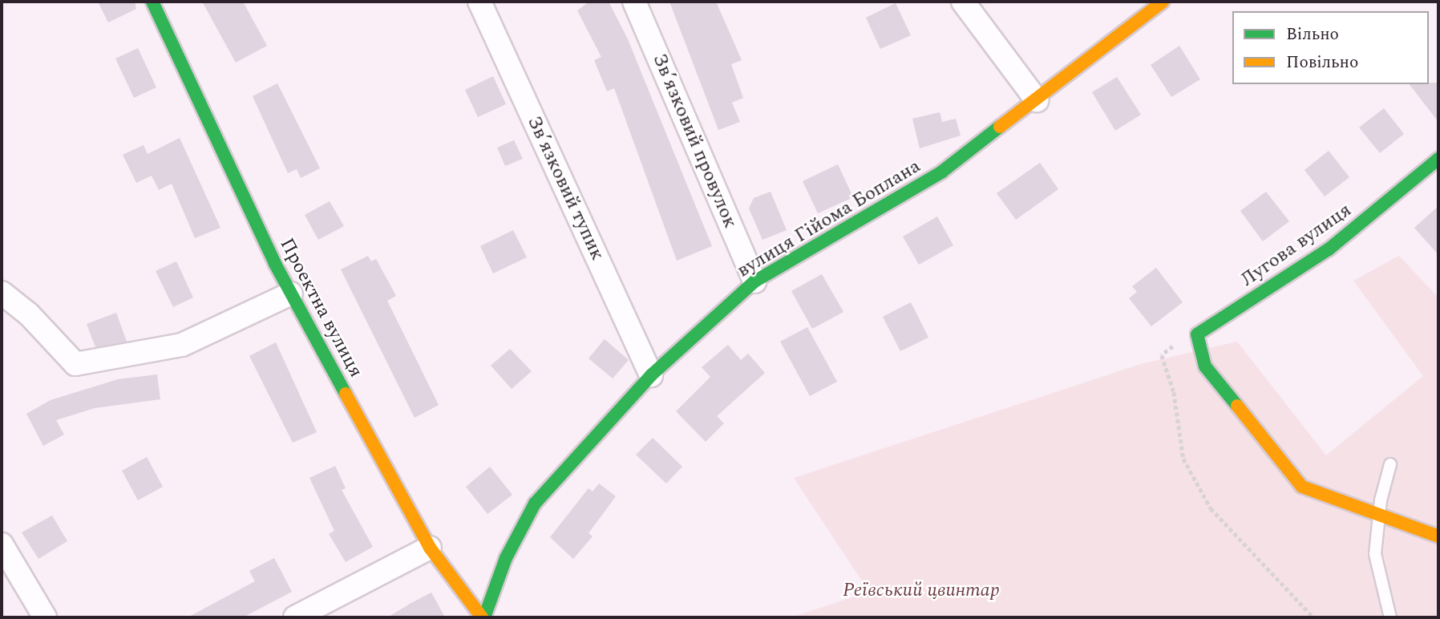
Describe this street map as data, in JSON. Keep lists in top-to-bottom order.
{
  "streets": {
    "street": [
      "Звʼязковий провулок",
      "Звʼязковий тупик",
      "вулиця Гійома Боплана",
      "Лугова вулиця",
      "Проектна вулиця"
    ]
  },
  "crossings": [
    ["Звʼязковий провулок", "вулиця Гійома Боплана"],
    ["Звʼязковий тупик", "вулиця Гійома Боплана"],
    ["вулиця Гійома Боплана", "Проектна вулиця"]
  ],
  "parks": ["Реївський цвинтар"],
  "legend": ["Вільно", "Повільно"]
}
